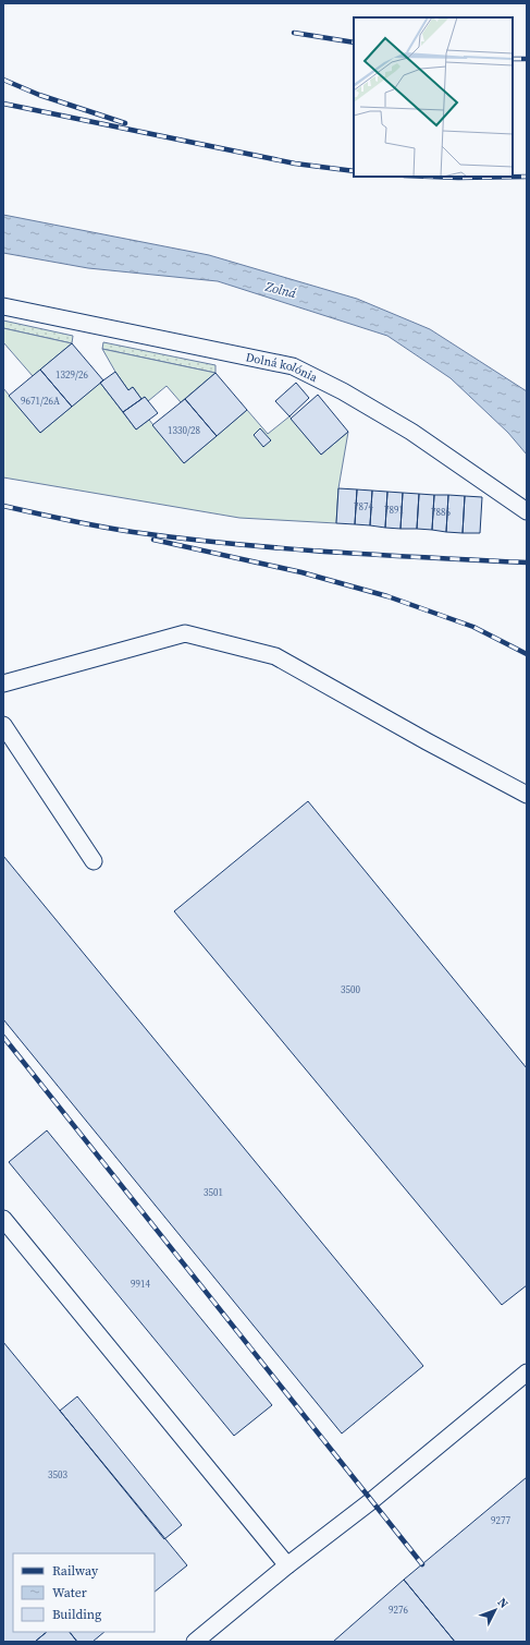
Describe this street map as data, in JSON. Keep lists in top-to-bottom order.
{
  "streets": {
    "lane": ["Dolná kolónia"]
  },
  "water": ["Zolná"],
  "house_numbers": [
    "1329/26",
    "9671/26A",
    "1330/28",
    "7874",
    "7891",
    "7886",
    "3500",
    "3501",
    "9914",
    "3503",
    "9277",
    "9276"
  ],
  "legend": ["Railway", "Water", "Building"],
  "north": "top right"
}
